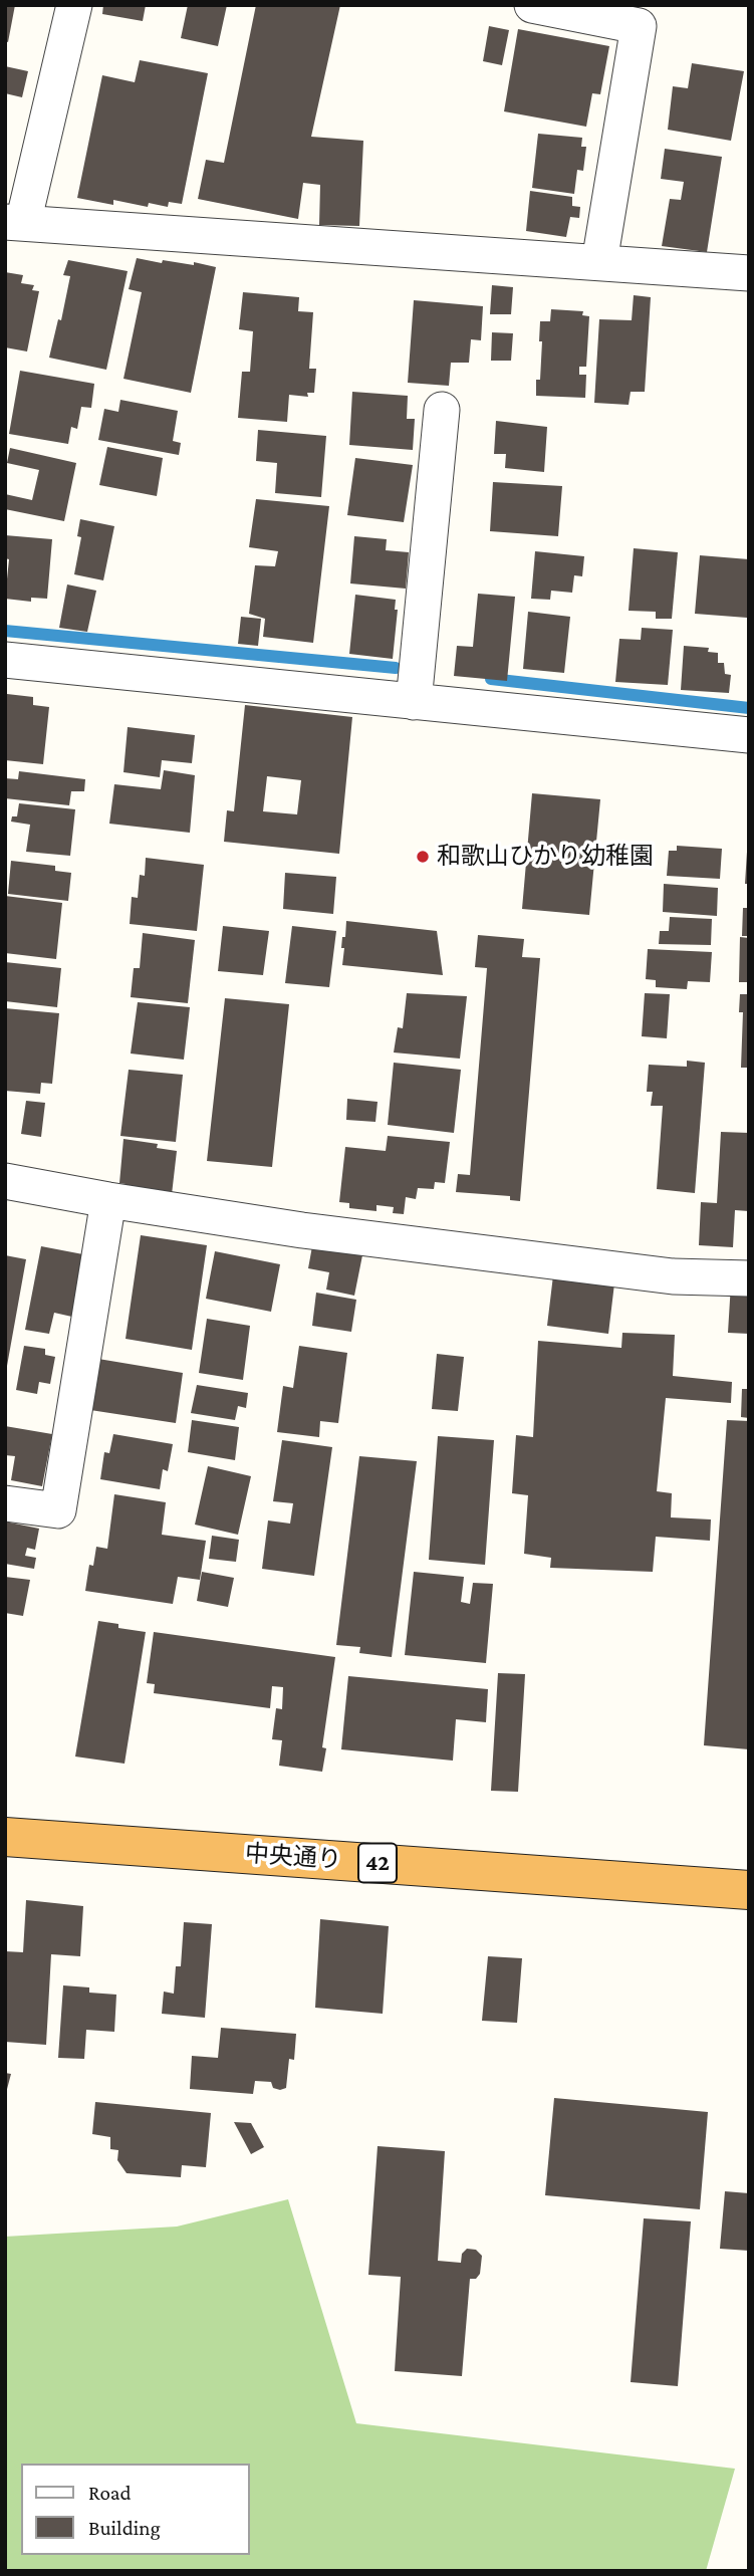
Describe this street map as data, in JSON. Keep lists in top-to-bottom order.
{
  "streets": {
    "highway": ["中央通り", "42"]
  },
  "places": ["和歌山ひかり幼稚園"],
  "legend": ["Road", "Building"]
}
